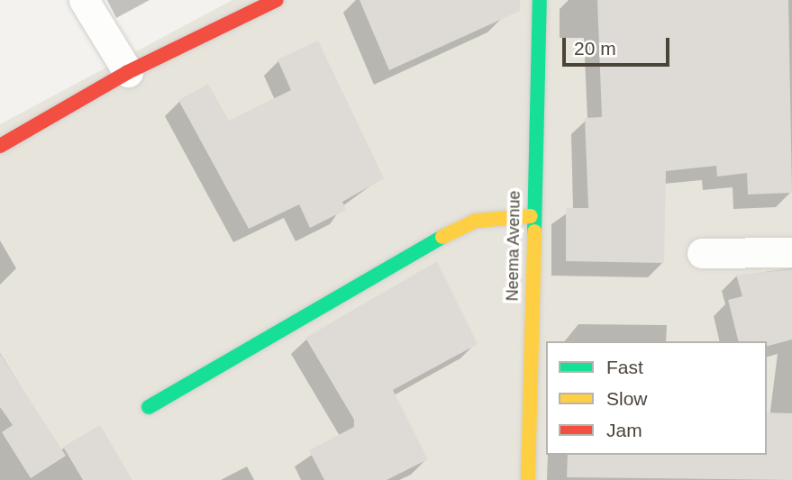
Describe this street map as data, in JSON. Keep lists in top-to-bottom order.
{
  "streets": {
    "street": ["Neema Avenue"]
  },
  "legend": ["Fast", "Slow", "Jam"],
  "scale_bar": "20 m"
}
